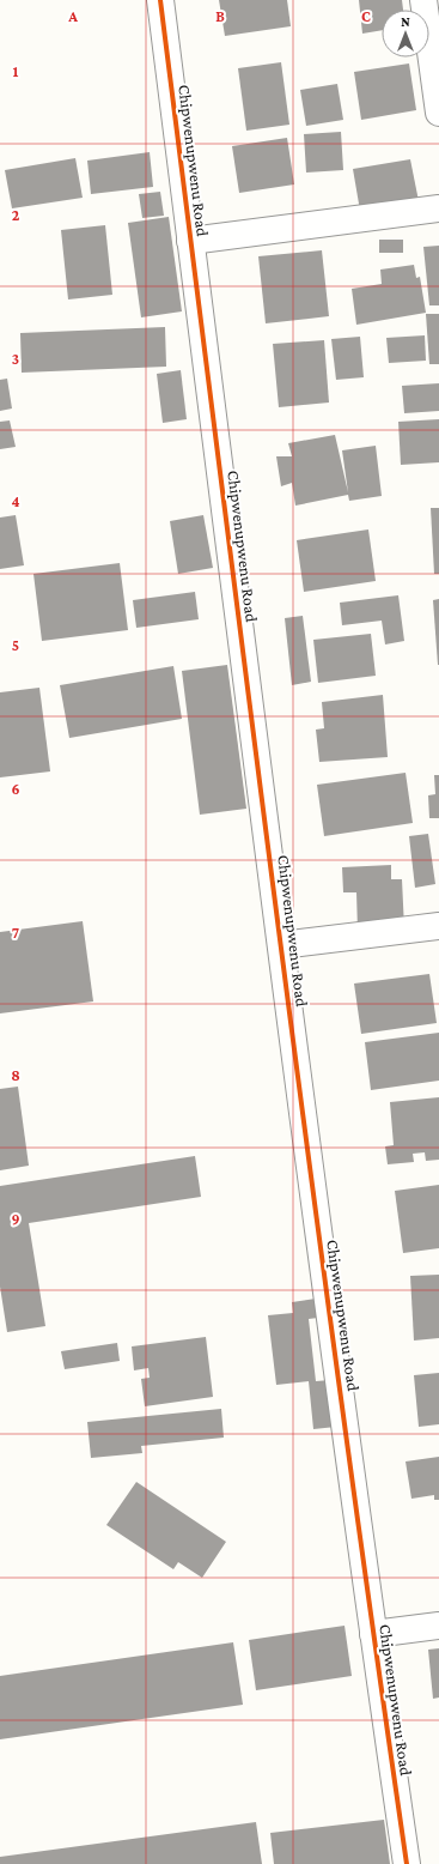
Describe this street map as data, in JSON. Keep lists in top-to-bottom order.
{
  "streets": {
    "street": ["Chipwenupwenu Road"]
  },
  "north": "top",
  "grid": {
    "columns": ["A", "B", "C"],
    "rows": [
      "1",
      "2",
      "3",
      "4",
      "5",
      "6",
      "7",
      "8",
      "9"
    ]
  }
}
